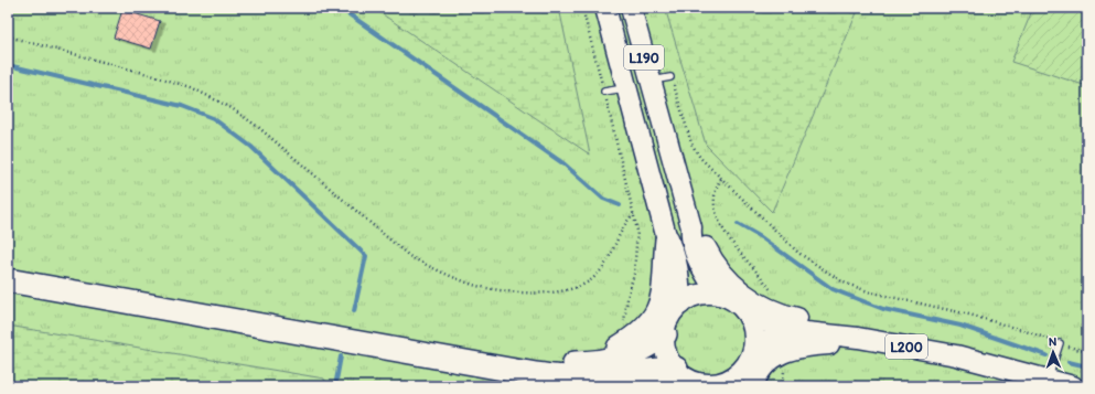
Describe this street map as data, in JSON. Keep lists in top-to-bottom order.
{
  "streets": {
    "main road": ["L190", "L200"]
  },
  "crossings": [
    ["L190", "L200"]
  ],
  "north": "top"
}
